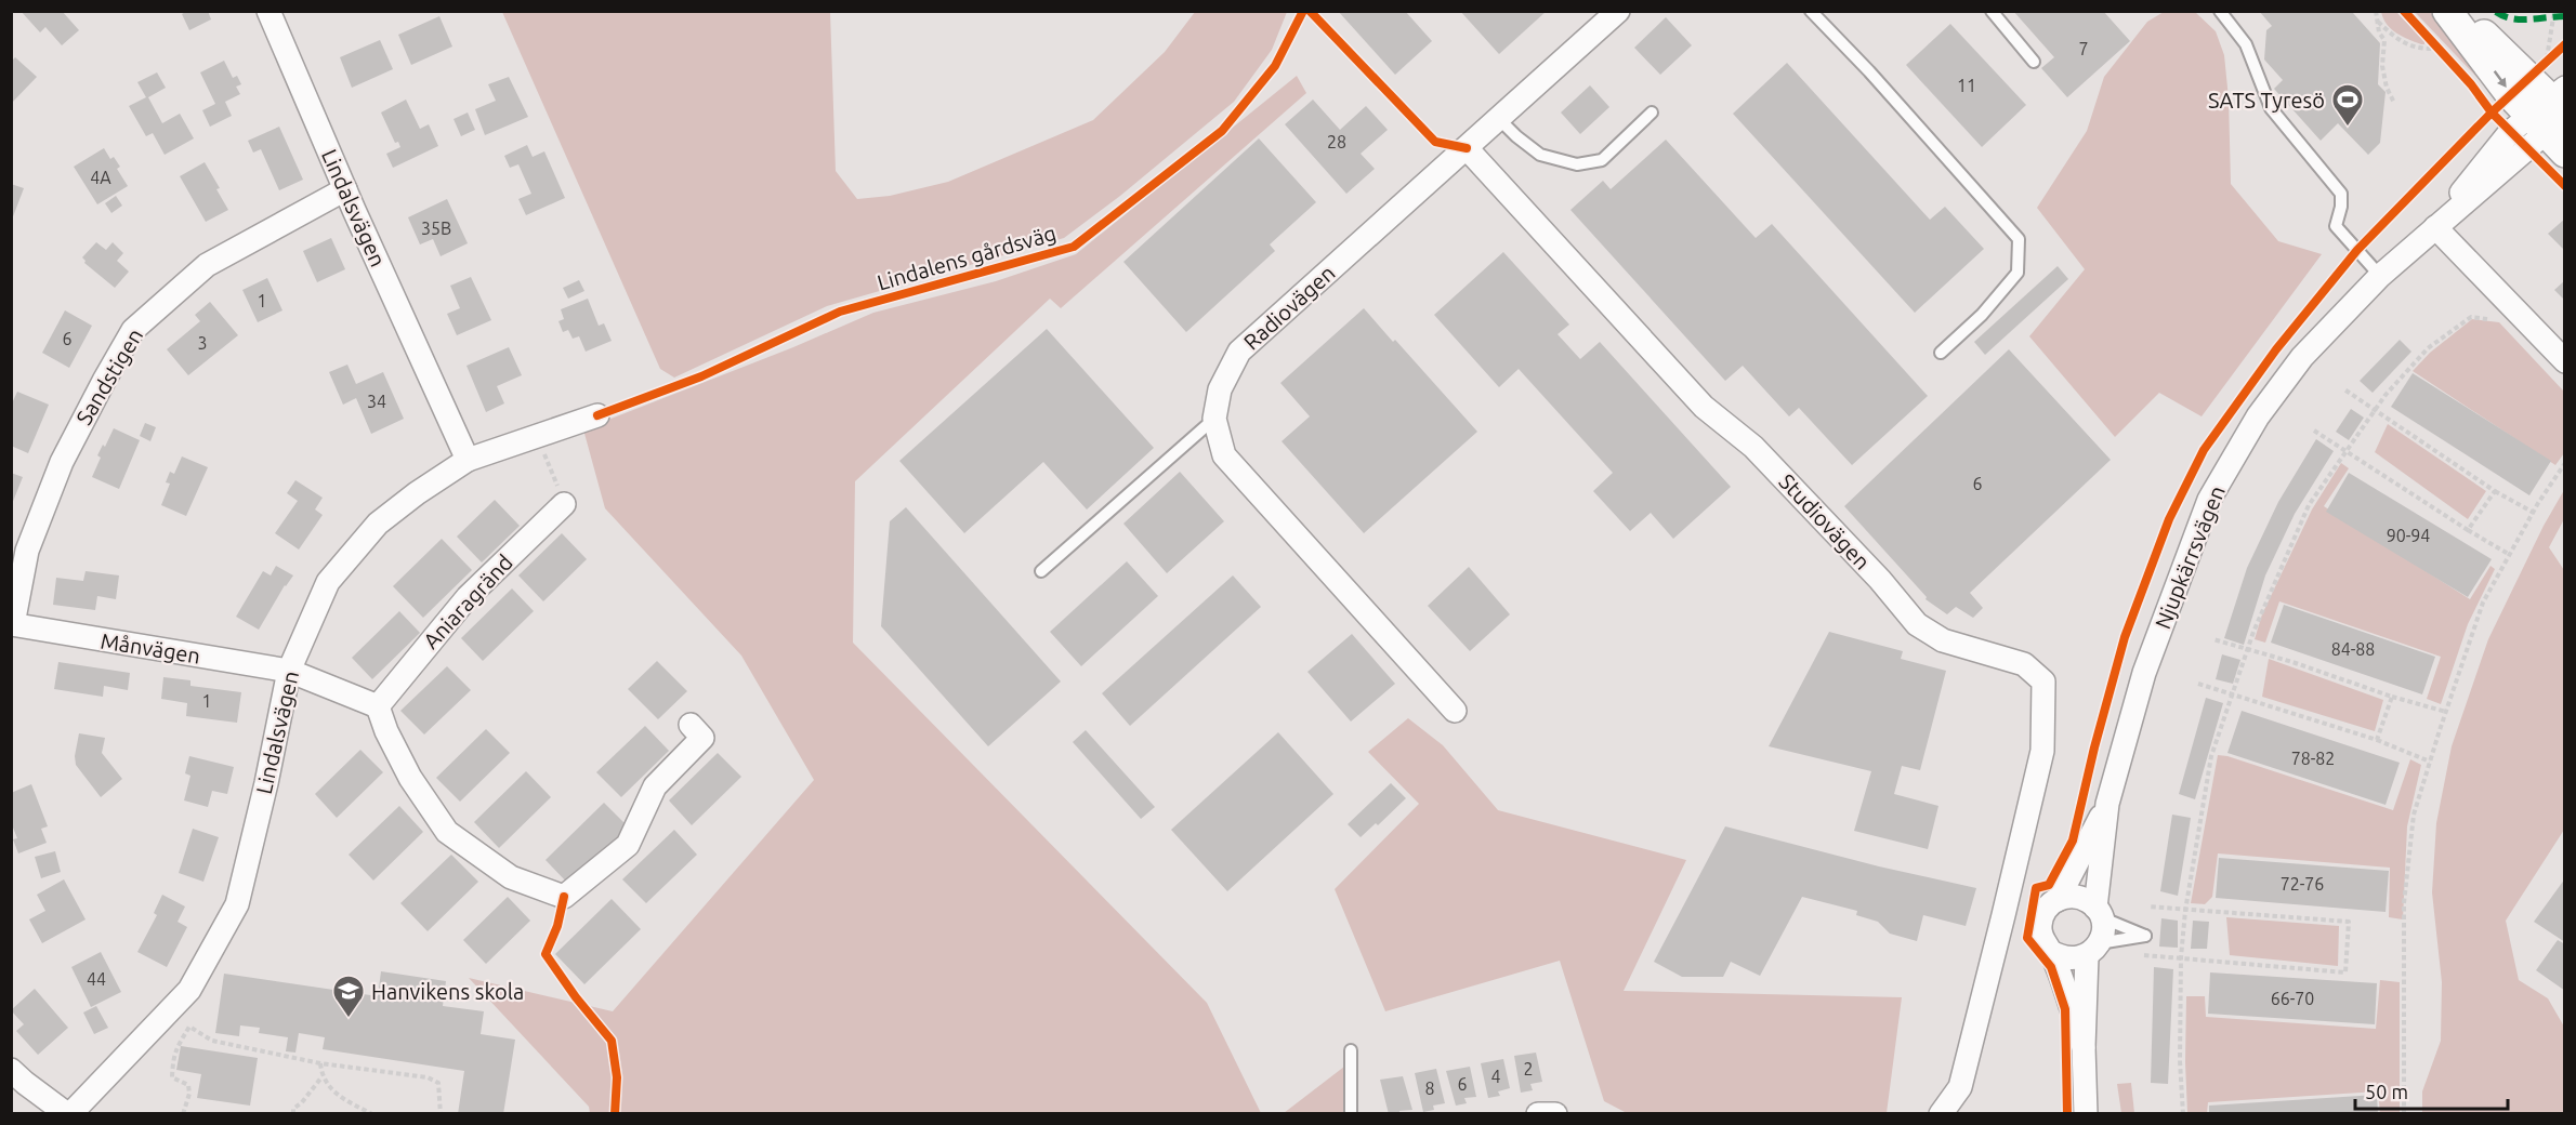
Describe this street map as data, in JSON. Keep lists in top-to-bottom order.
{
  "streets": {
    "street": [
      "Lindalsvägen",
      "Radiovägen",
      "Sandstigen",
      "Studiovägen",
      "Njupkärrsvägen",
      "Aniaragränd",
      "Månvägen"
    ],
    "cycle path": ["Lindalens gårdsväg"]
  },
  "crossings": [
    ["Lindalsvägen", "Sandstigen"],
    ["Lindalsvägen", "Månvägen"],
    ["Radiovägen", "Studiovägen"],
    ["Sandstigen", "Månvägen"]
  ],
  "places": {
    "sports": ["SATS Tyresö"],
    "school or university": ["Hanvikens skola"]
  },
  "house_numbers": [
    "7",
    "11",
    "28",
    "4A",
    "35B",
    "1",
    "6",
    "3",
    "34",
    "6",
    "90-94",
    "84-88",
    "1",
    "78-82",
    "72-76",
    "44",
    "66-70",
    "2",
    "4",
    "6",
    "8"
  ],
  "scale_bar": "50 m"
}
